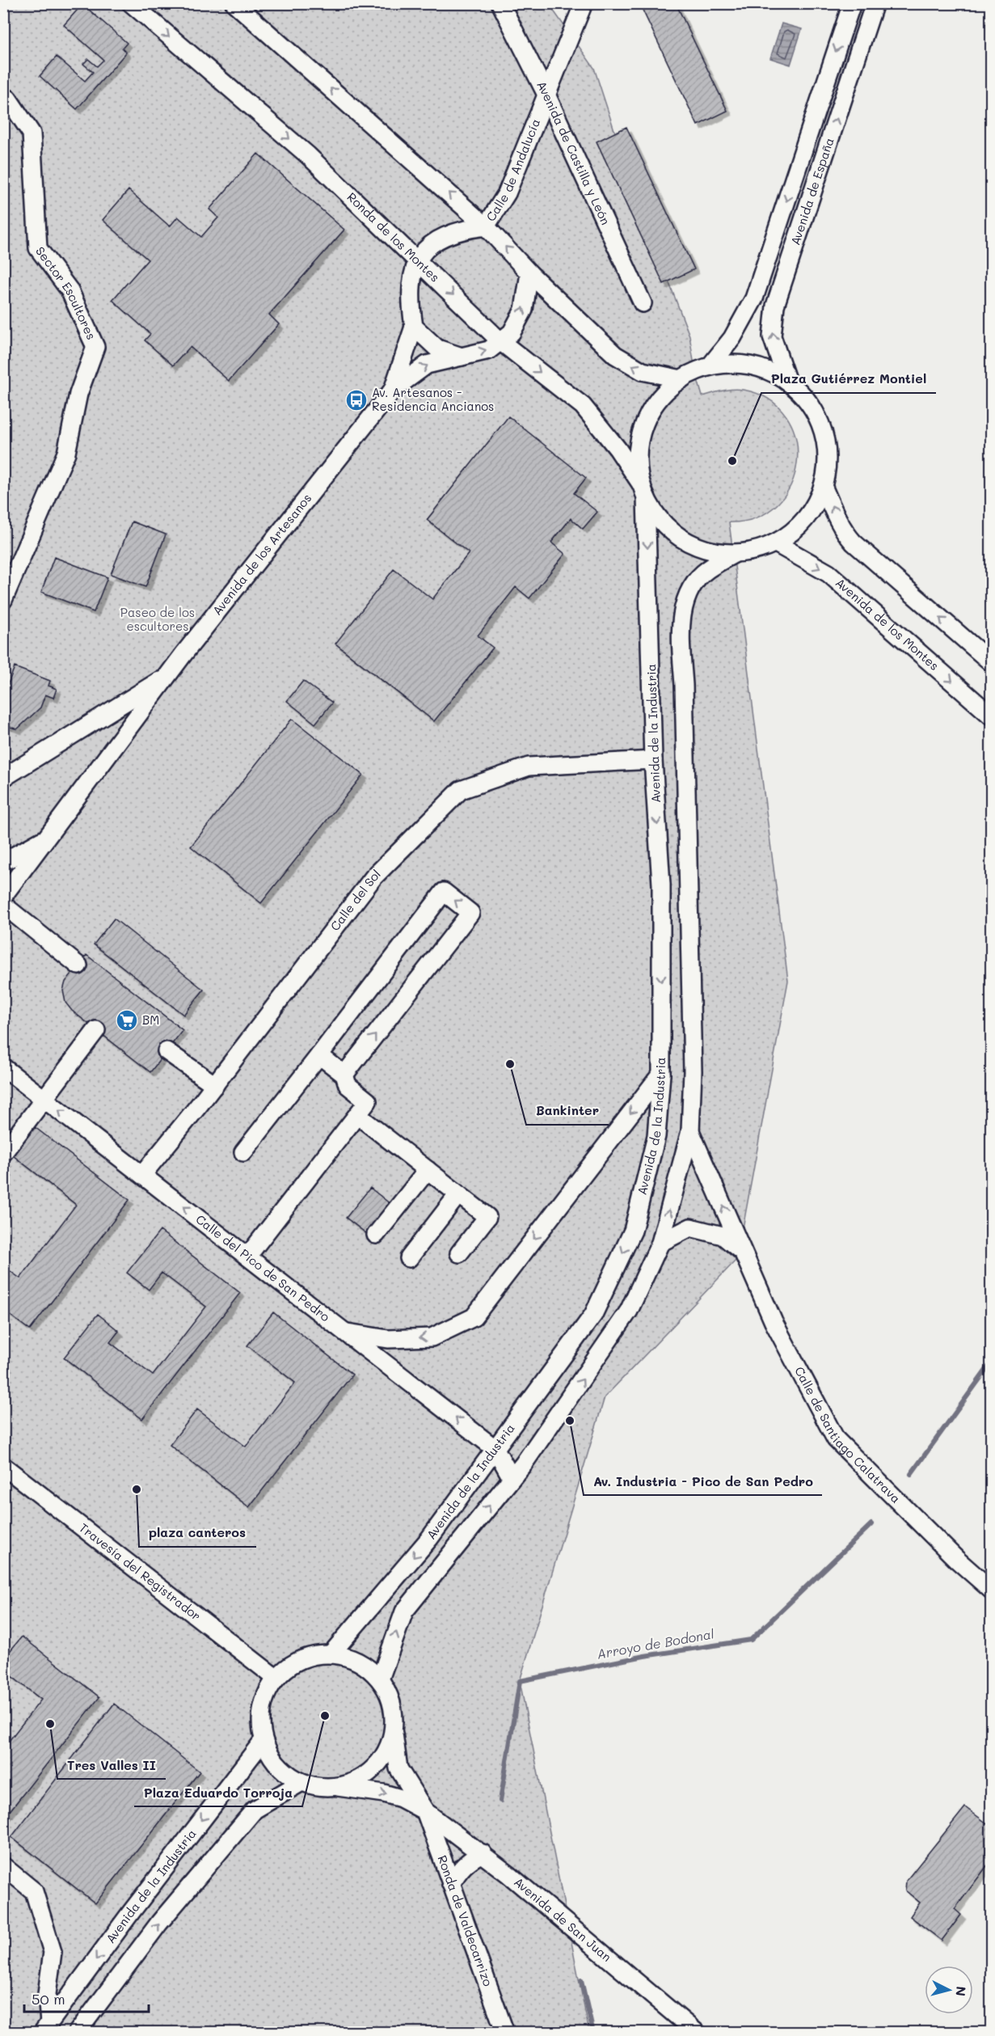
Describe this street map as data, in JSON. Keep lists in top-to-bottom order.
{
  "streets": {
    "street": [
      "Avenida de Castilla y León",
      "Calle de Andalucía",
      "Avenida de España",
      "Ronda de los Montes",
      "Sector Escultores",
      "Avenida de los Artesanos",
      "Avenida de los Montes",
      "Avenida de la Industria",
      "Calle del Sol",
      "Calle del Pico de San Pedro",
      "Calle de Santiago Calatrava",
      "Travesía del Registrador",
      "Avenida de San Juan",
      "Ronda de Valdecarrizo"
    ]
  },
  "crossings": [
    ["Avenida de Castilla y León", "Calle de Andalucía"],
    ["Avenida de España", "Avenida de la Industria"],
    ["Ronda de los Montes", "Avenida de los Artesanos"],
    ["Ronda de los Montes", "Avenida de la Industria"],
    ["Avenida de la Industria", "Calle del Sol"],
    ["Avenida de la Industria", "Calle del Pico de San Pedro"],
    ["Avenida de la Industria", "Travesía del Registrador"],
    ["Avenida de la Industria", "Ronda de Valdecarrizo"],
    ["Calle del Sol", "Calle del Pico de San Pedro"],
    ["Travesía del Registrador", "Ronda de Valdecarrizo"],
    ["Avenida de San Juan", "Ronda de Valdecarrizo"]
  ],
  "one_way": ["Calle del Pico de San Pedro"],
  "water": ["Arroyo de Bodonal"],
  "parks": ["Paseo de los escultores"],
  "places": {
    "bus stop": ["Av. Artesanos - Residencia Ancianos"],
    "other": [
      "Plaza Gutiérrez Montiel",
      "Bankinter",
      "Av. Industria - Pico de San Pedro",
      "plaza canteros",
      "Plaza Eduardo Torroja",
      "Tres Valles II"
    ],
    "supermarket": ["BM"]
  },
  "scale_bar": "50 m",
  "north": "right"
}
